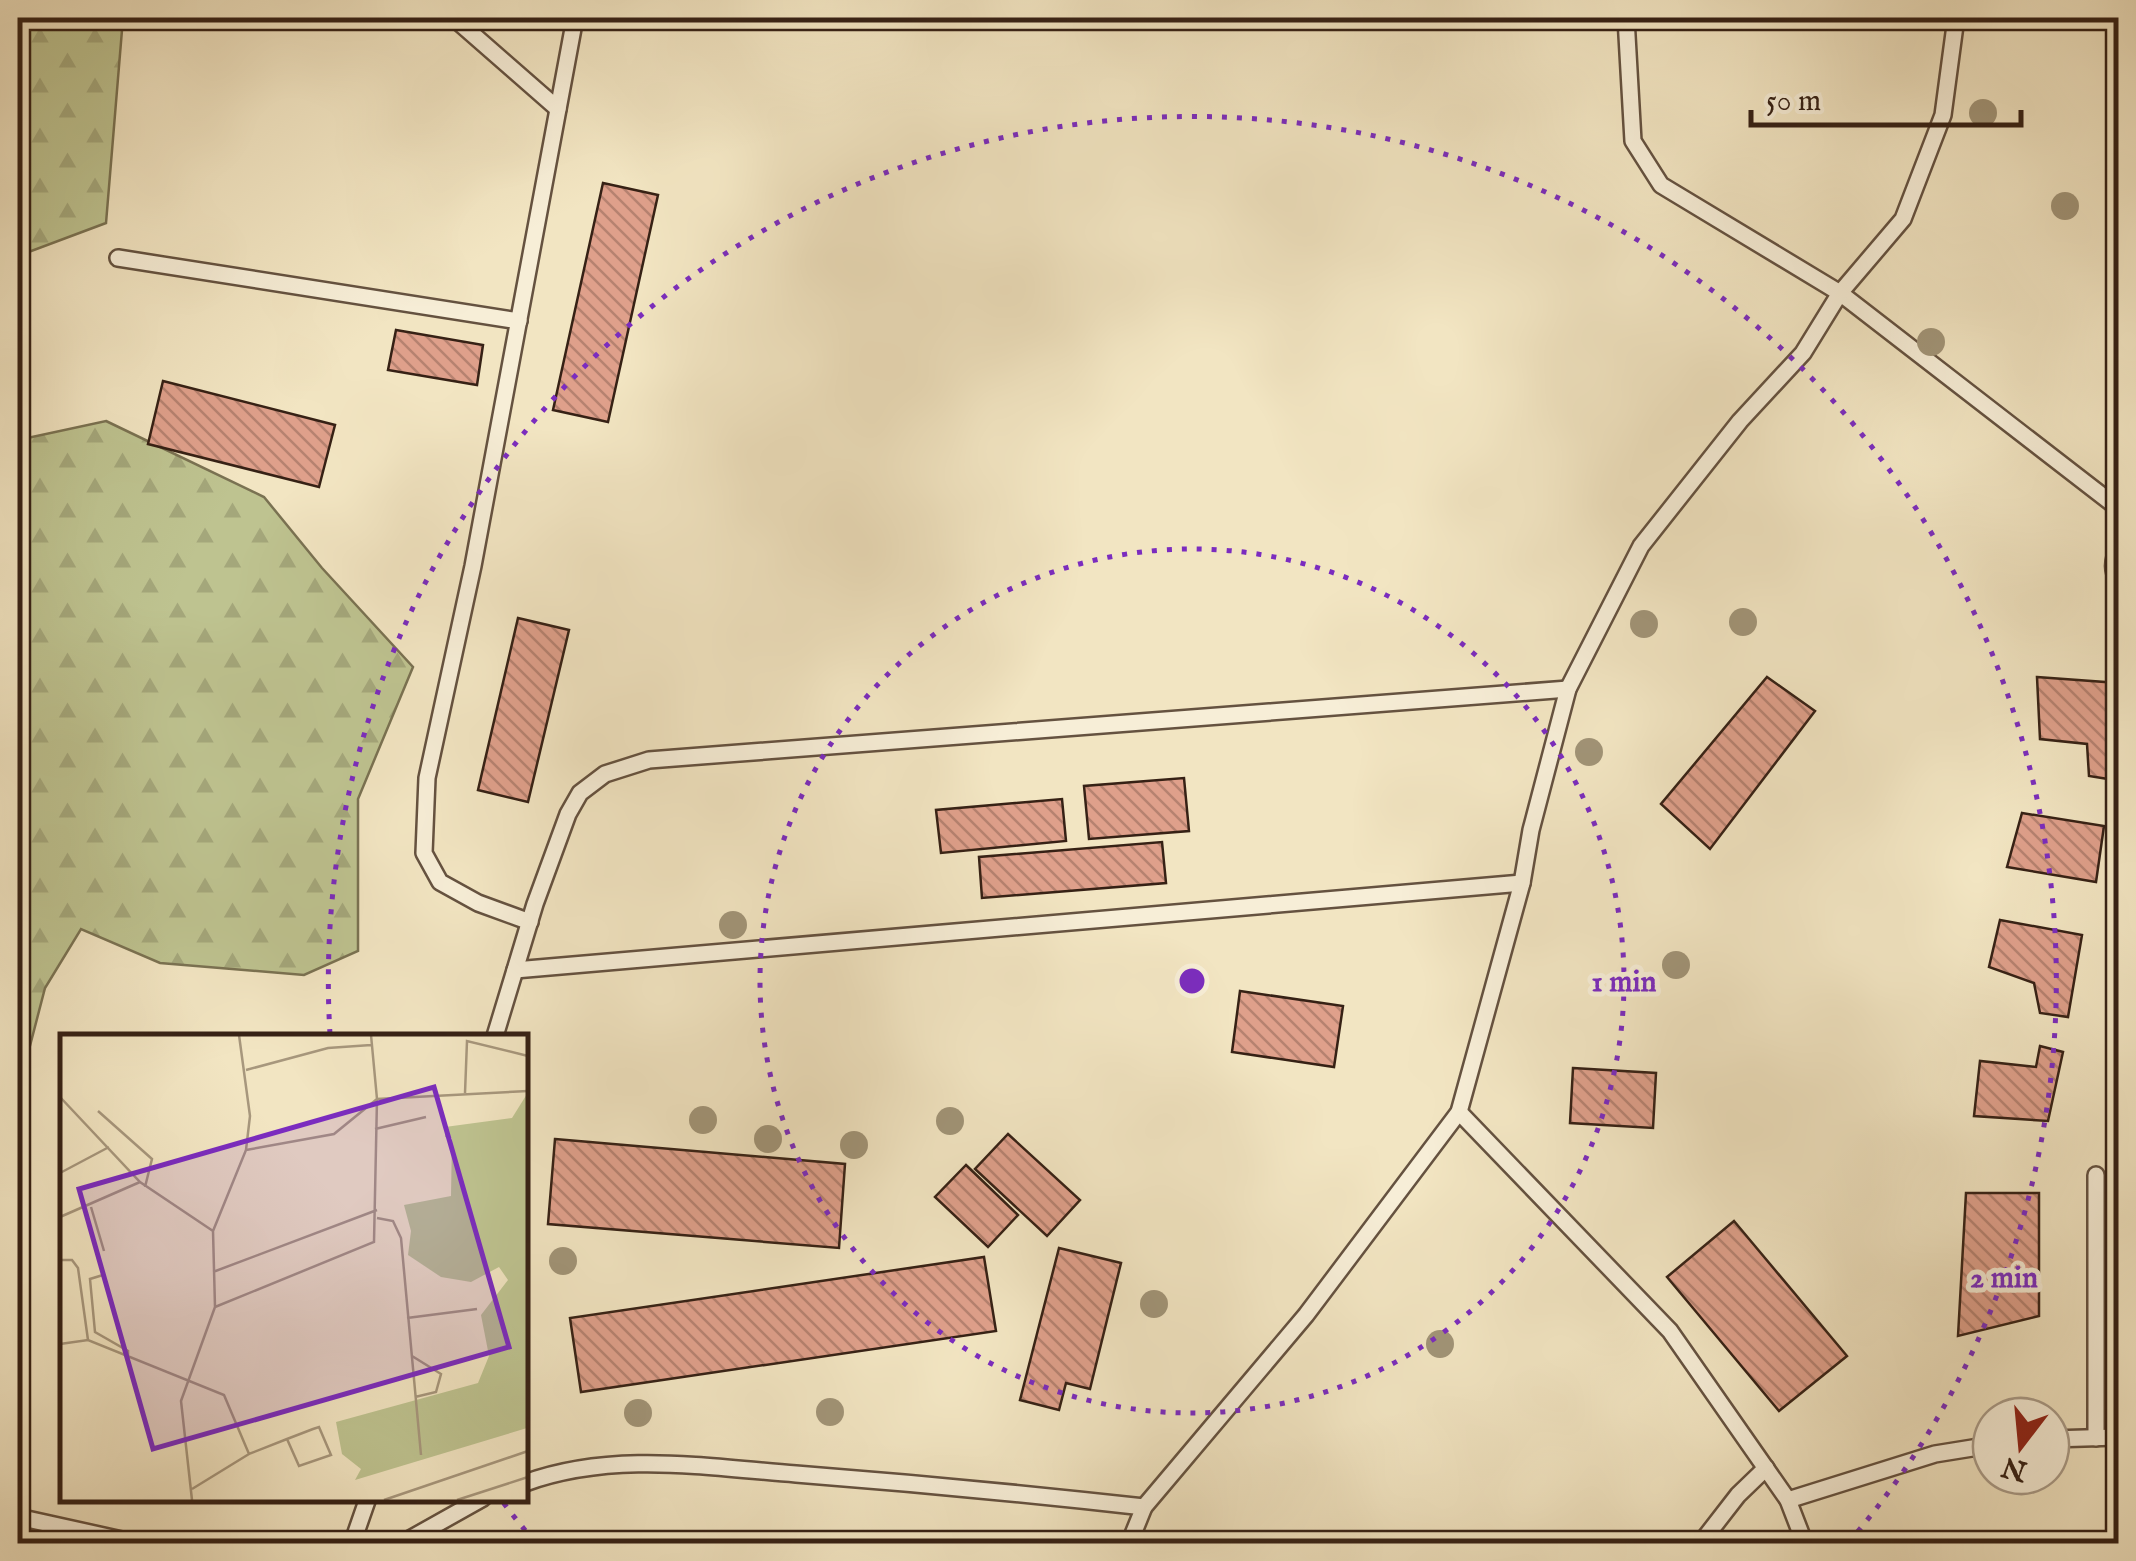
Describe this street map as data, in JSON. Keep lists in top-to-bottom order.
{
  "scale_bar": "50 m",
  "north": "bottom",
  "rings": ["1 min", "2 min"]
}
